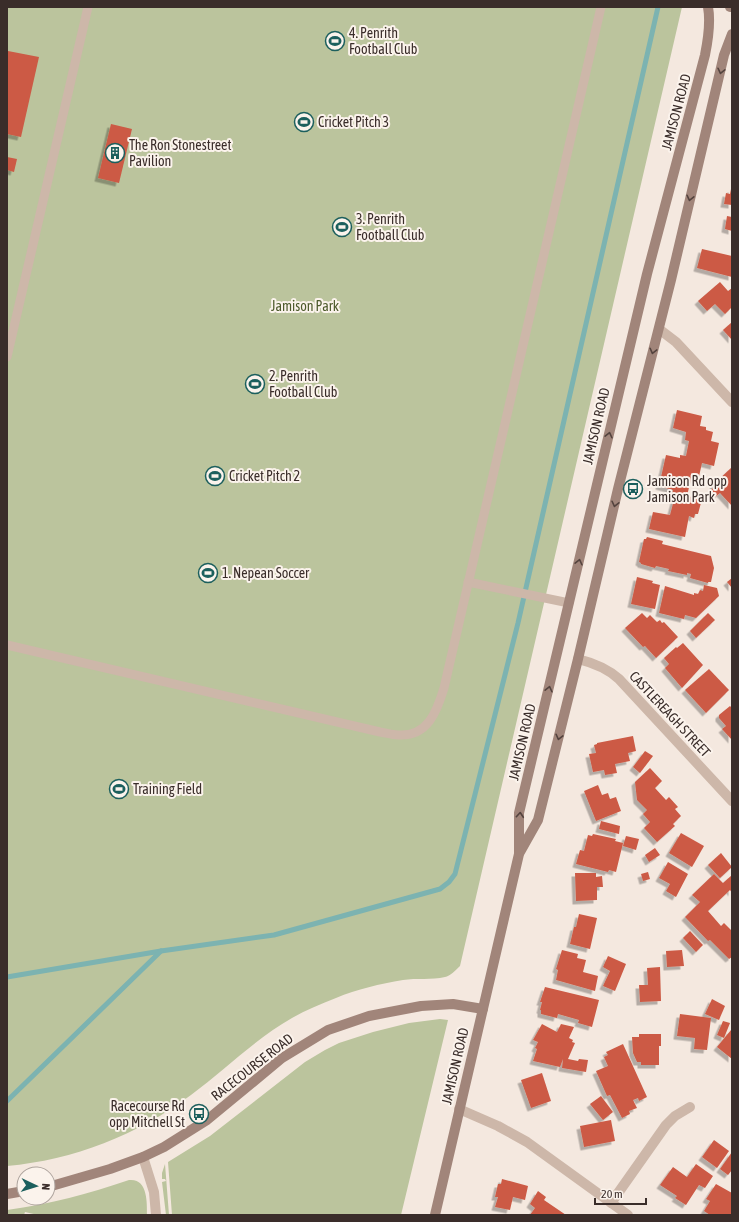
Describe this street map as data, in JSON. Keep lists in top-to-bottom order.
{
  "streets": {
    "main road": ["JAMISON ROAD", "RACECOURSE ROAD"],
    "street": ["CASTLEREAGH STREET"]
  },
  "crossings": [
    ["JAMISON ROAD", "CASTLEREAGH STREET"],
    ["JAMISON ROAD", "RACECOURSE ROAD"]
  ],
  "parks": ["Jamison Park"],
  "places": {
    "sports": [
      "4. Penrith Football Club",
      "Cricket Pitch 3",
      "3. Penrith Football Club",
      "2. Penrith Football Club",
      "Cricket Pitch 2",
      "1. Nepean Soccer",
      "Training Field"
    ],
    "building": ["The Ron Stonestreet Pavilion"],
    "bus stop": ["Jamison Rd opp Jamison Park", "Racecourse Rd opp Mitchell St"]
  },
  "scale_bar": "20 m",
  "north": "right"
}
